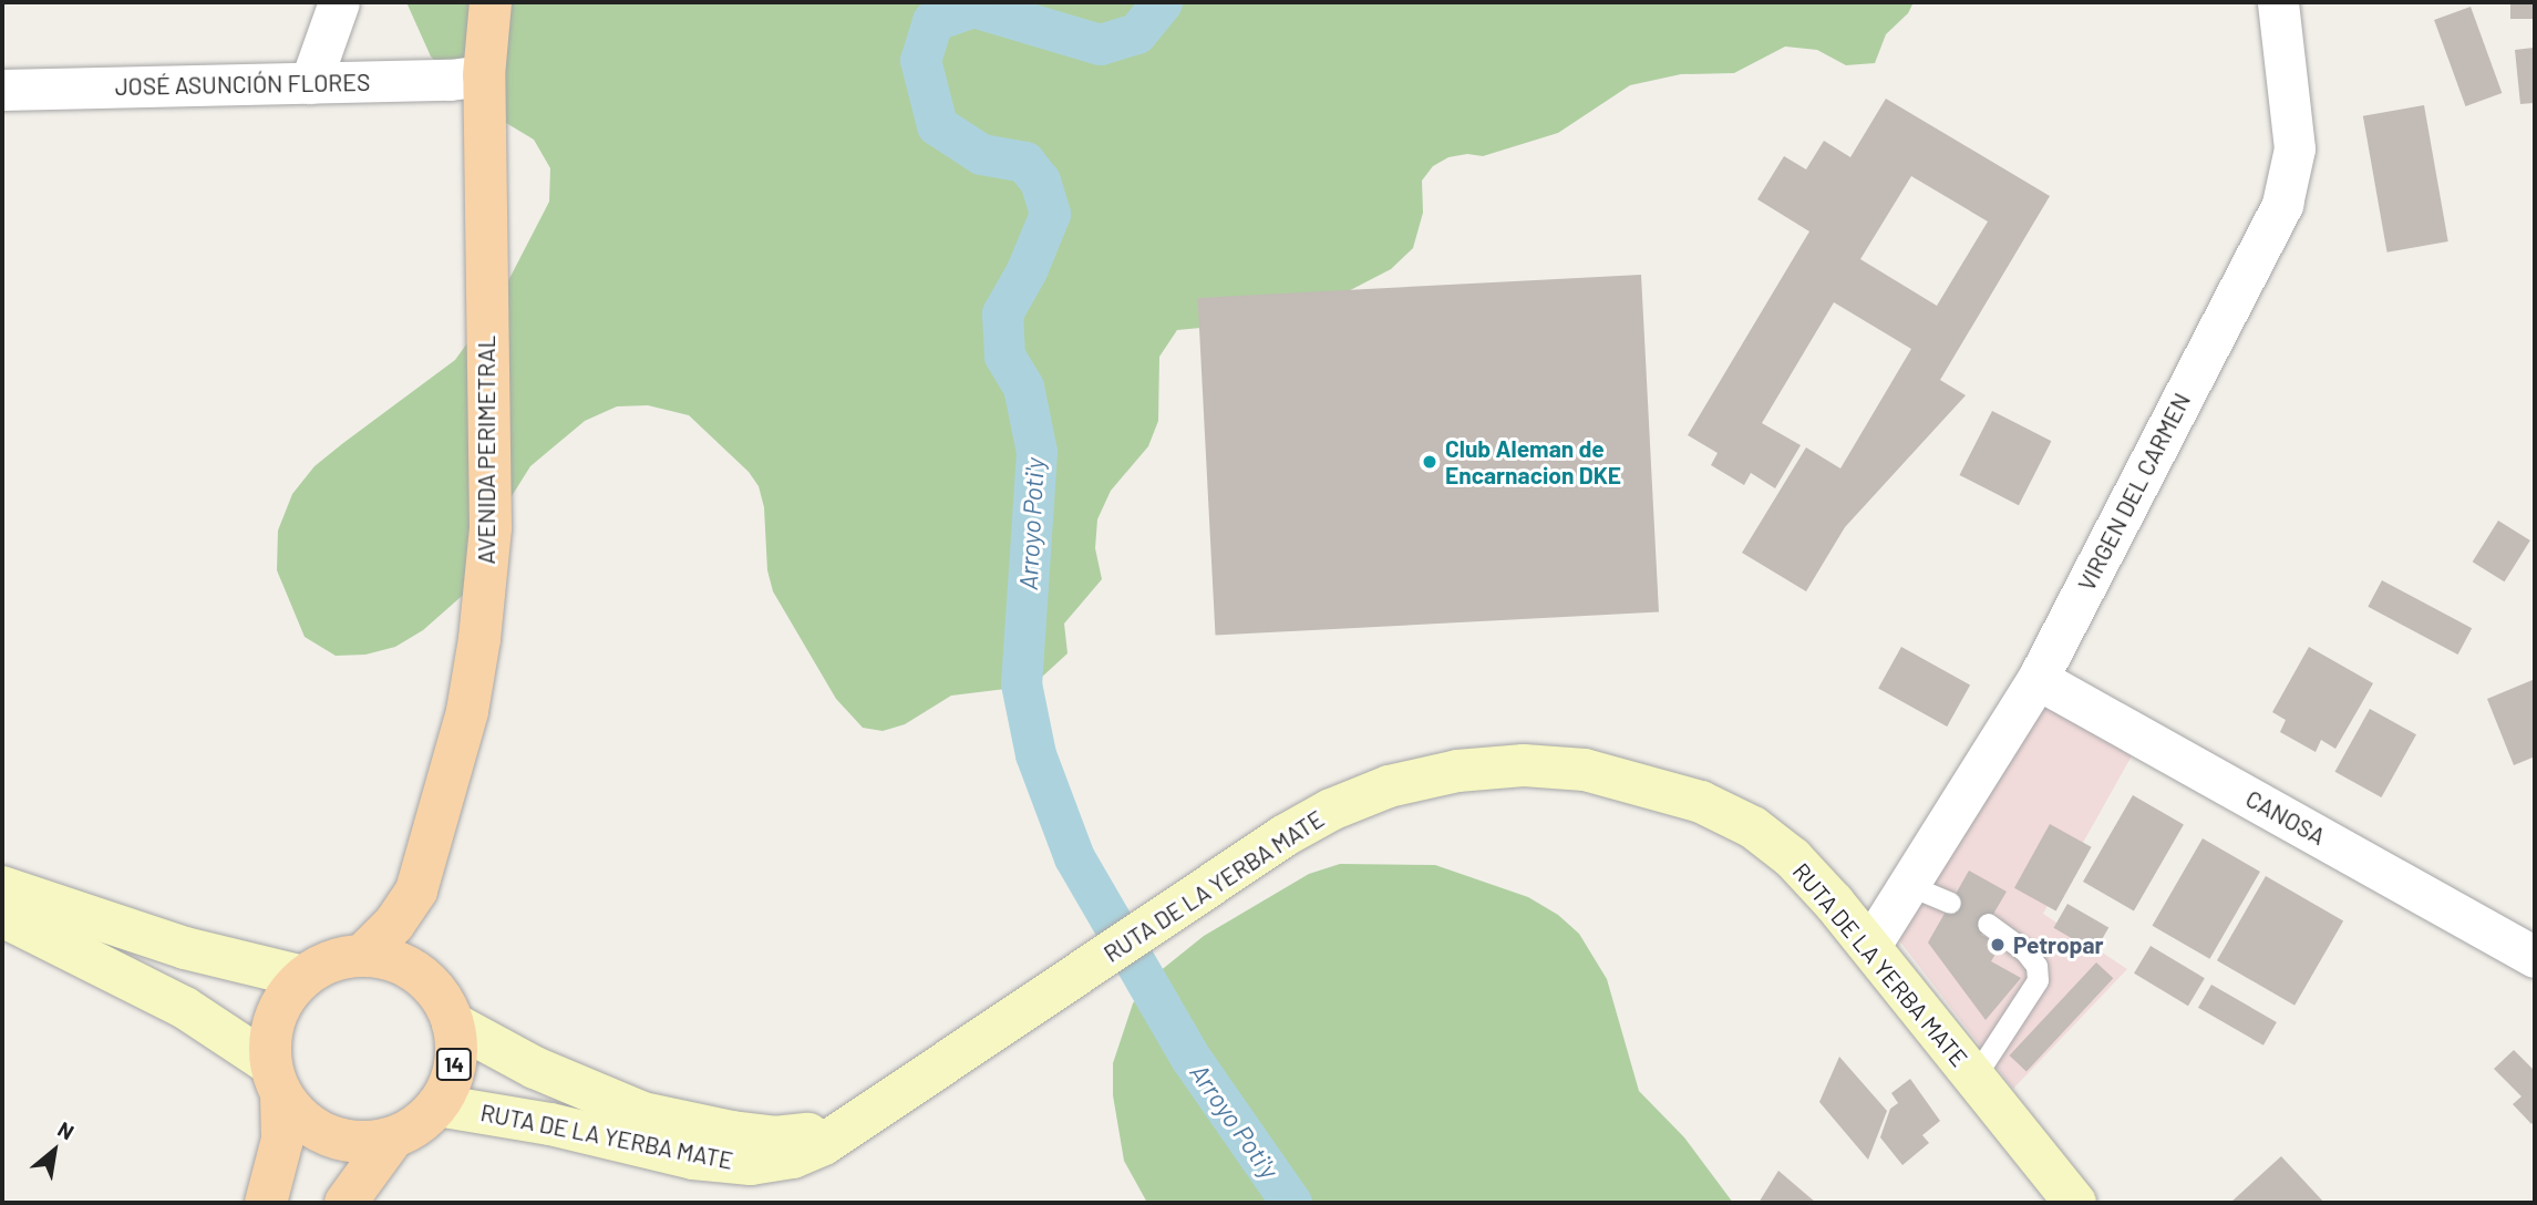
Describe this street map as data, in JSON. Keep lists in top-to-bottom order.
{
  "streets": {
    "main road": ["AVENIDA PERIMETRAL", "RUTA DE LA YERBA MATE", "14"],
    "street": ["JOSÉ ASUNCIÓN FLORES", "VIRGEN DEL CARMEN", "CANOSA"]
  },
  "crossings": [
    ["JOSÉ ASUNCIÓN FLORES", "AVENIDA PERIMETRAL"],
    ["AVENIDA PERIMETRAL", "RUTA DE LA YERBA MATE"],
    ["AVENIDA PERIMETRAL", "14"],
    ["VIRGEN DEL CARMEN", "CANOSA"],
    ["VIRGEN DEL CARMEN", "RUTA DE LA YERBA MATE"],
    ["RUTA DE LA YERBA MATE", "14"]
  ],
  "water": ["Arroyo Poti'y"],
  "places": ["Club Aleman de Encarnacion DKE", "Petropar"],
  "north": "top right"
}
